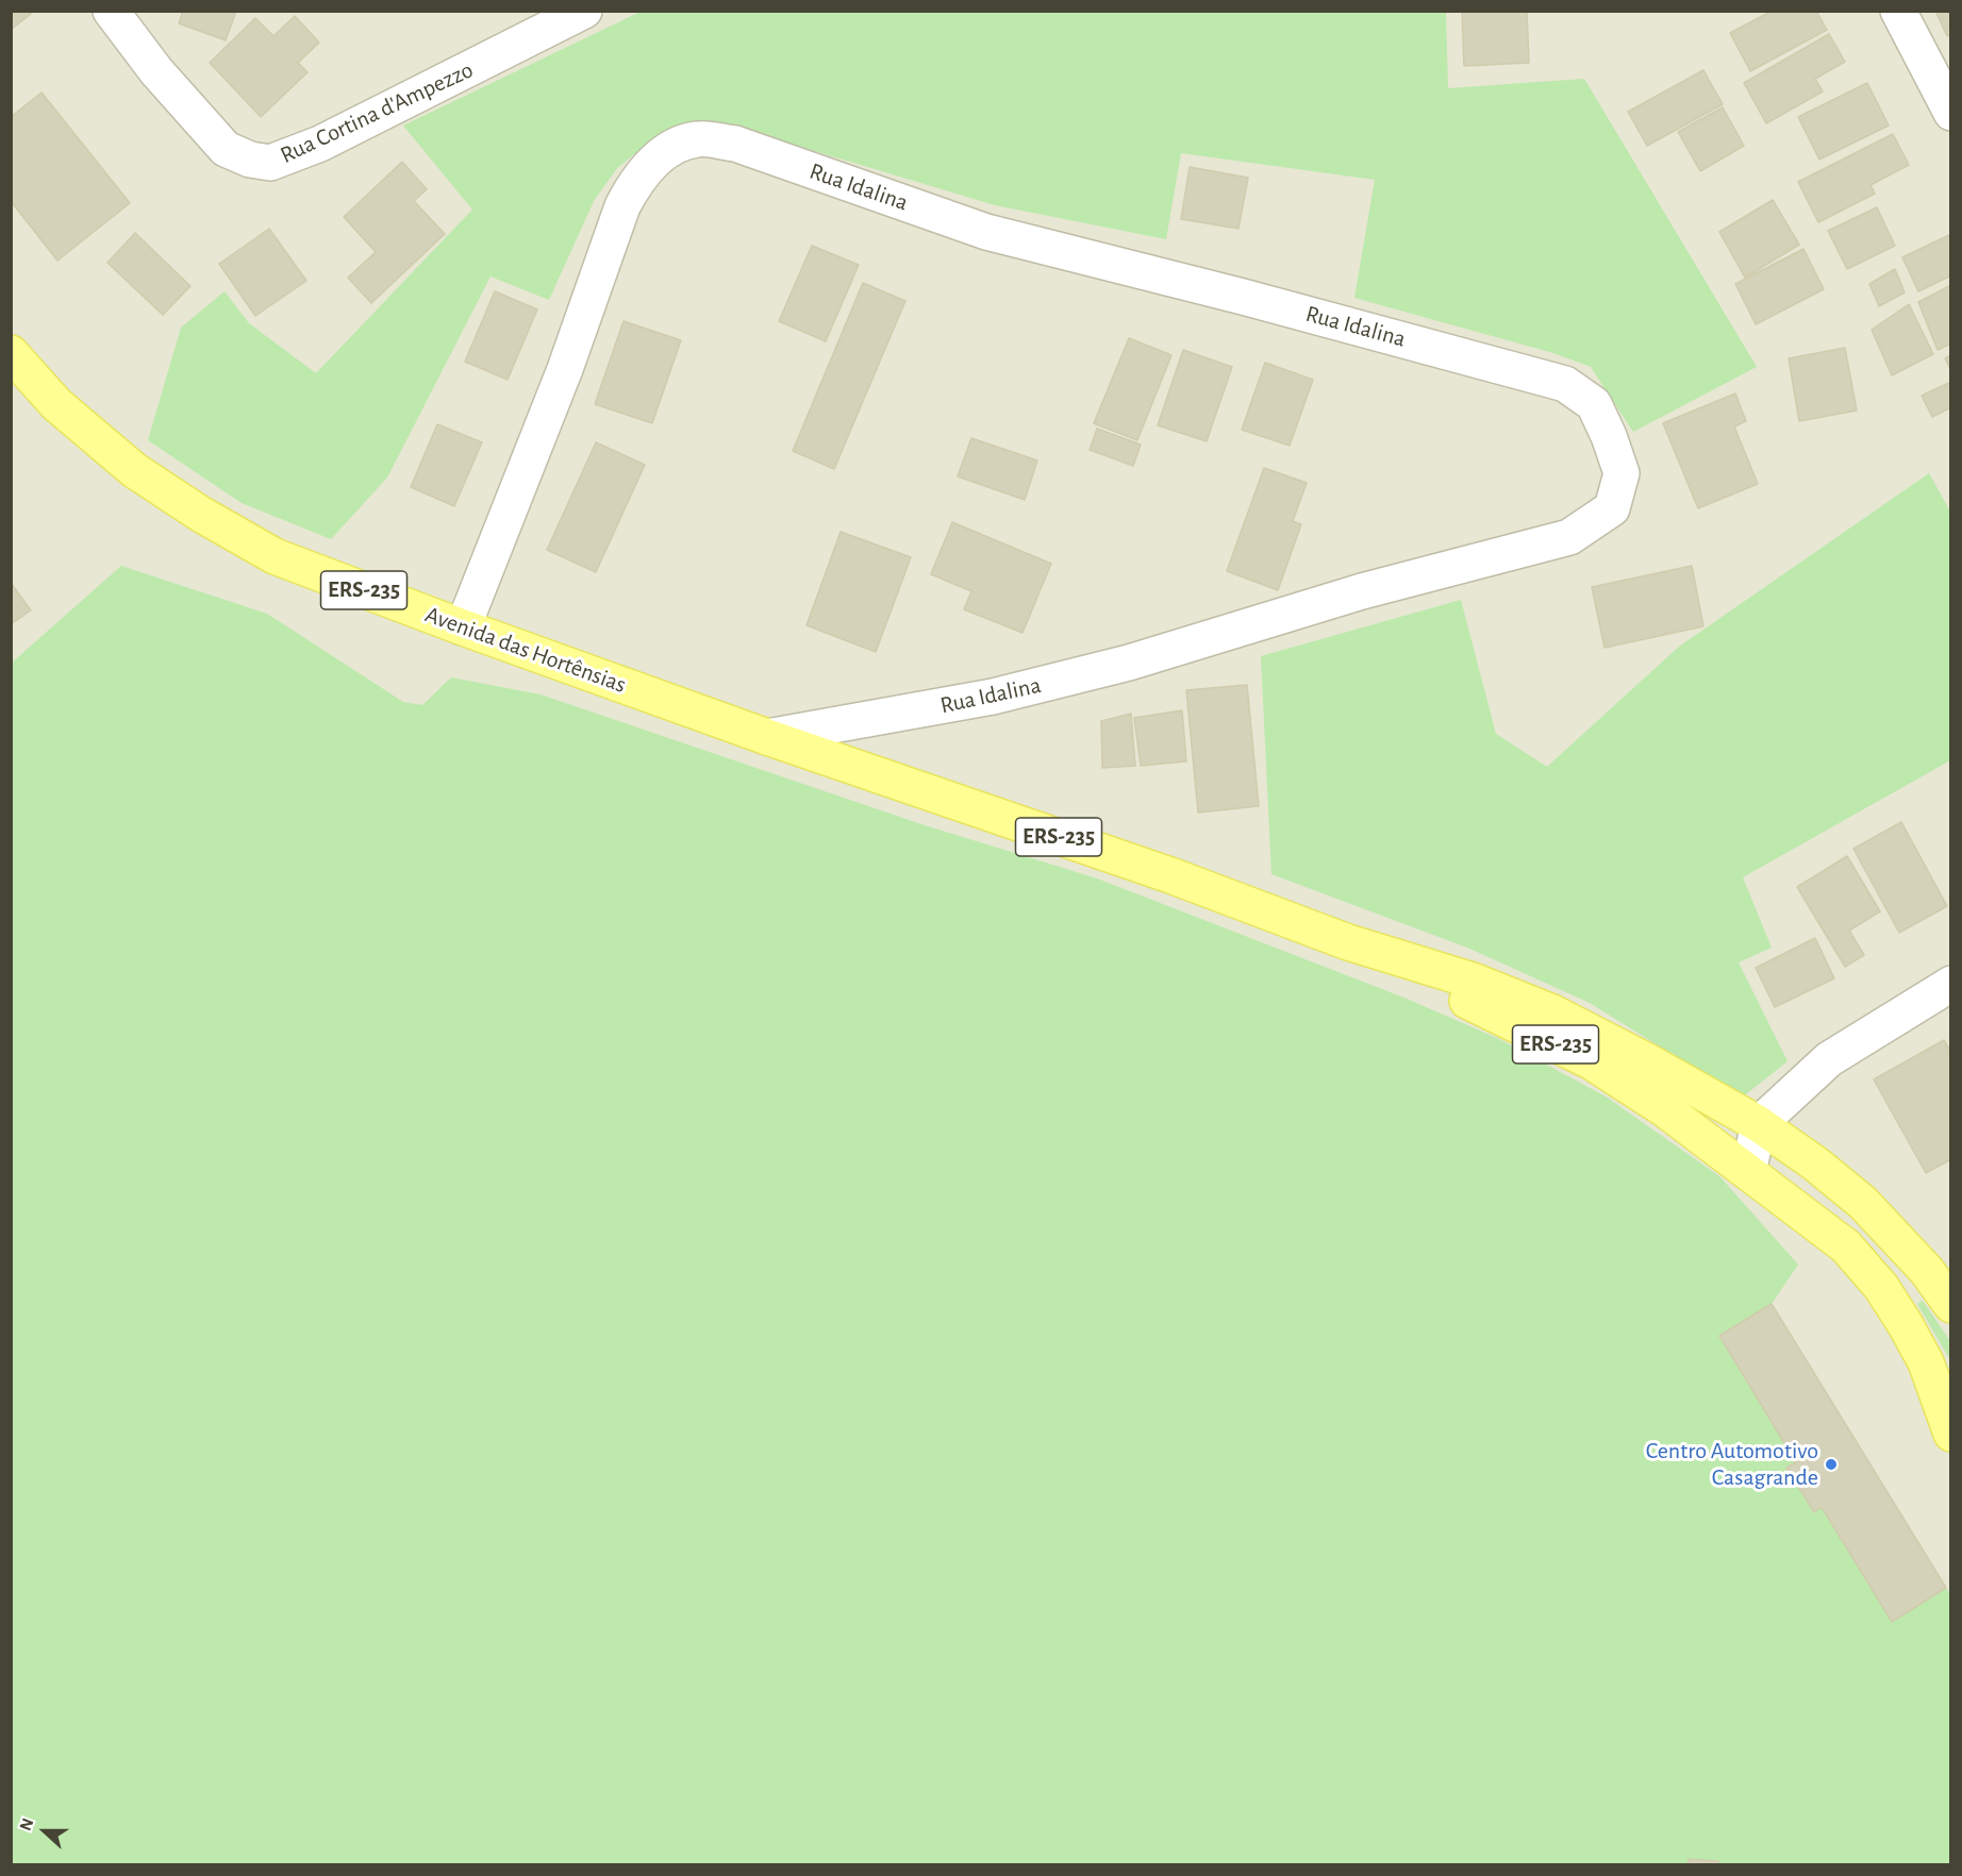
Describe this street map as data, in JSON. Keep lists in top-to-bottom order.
{
  "streets": {
    "main road": ["ERS-235", "Avenida das Hortênsias"],
    "street": ["Rua Cortina d'Ampezzo", "Rua Idalina"]
  },
  "crossings": [
    ["Rua Idalina", "ERS-235"],
    ["Rua Idalina", "Avenida das Hortênsias"],
    ["ERS-235", "Avenida das Hortênsias"]
  ],
  "places": ["Centro Automotivo Casagrande"],
  "north": "left"
}
